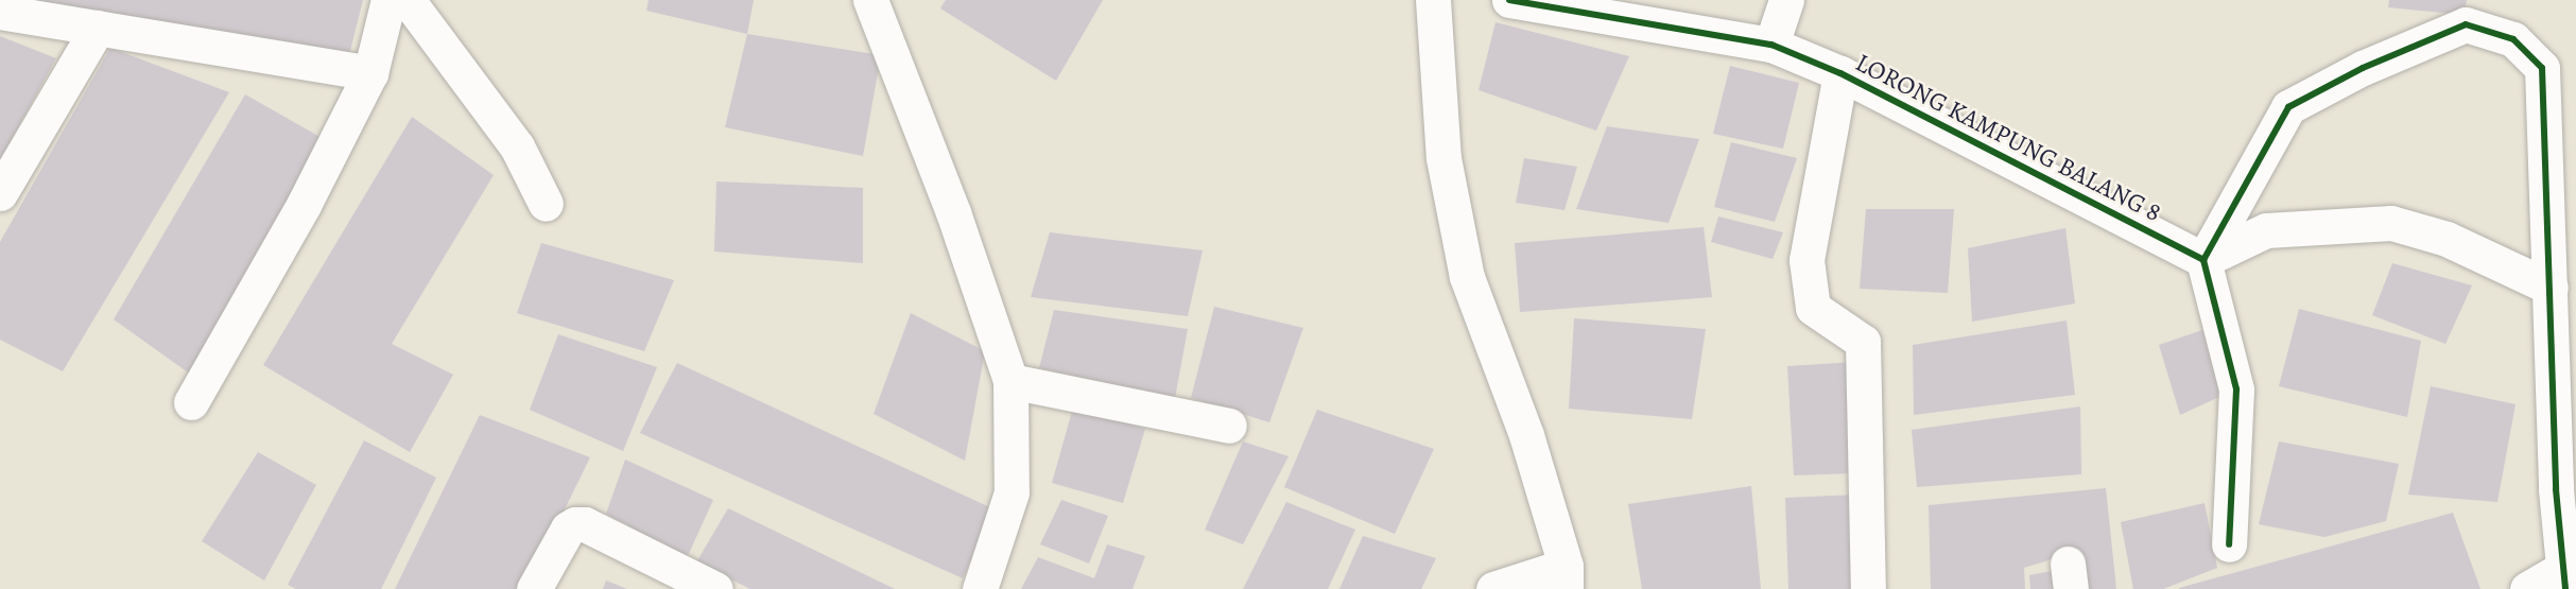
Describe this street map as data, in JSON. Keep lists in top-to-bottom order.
{
  "streets": {
    "street": ["LORONG KAMPUNG BALANG 8"]
  }
}
